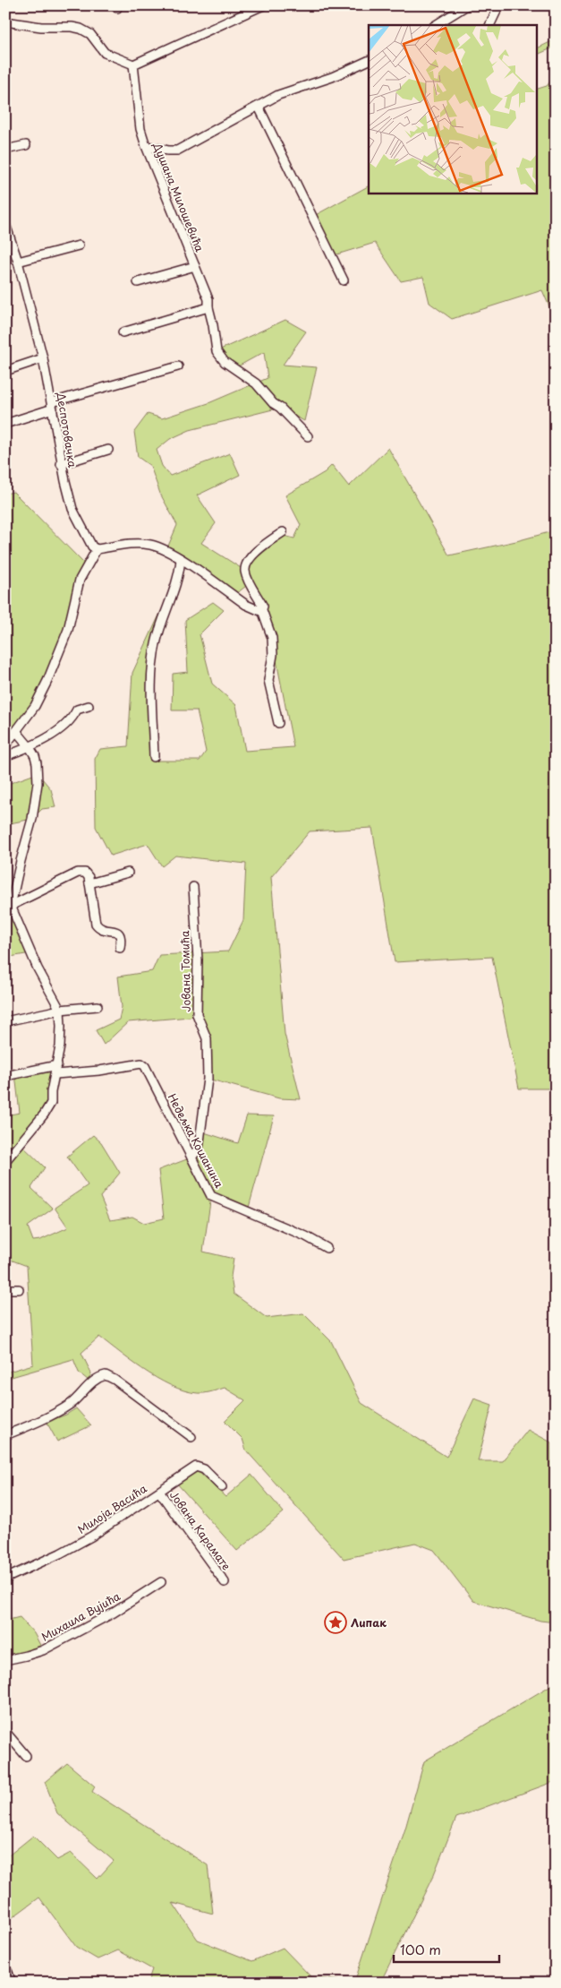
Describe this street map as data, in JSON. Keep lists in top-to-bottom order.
{
  "streets": {
    "street": [
      "Душана Милошевића",
      "Деспотовачка",
      "Јована Томића",
      "Недељка Кошанина",
      "Милоја Васића",
      "Јована Карамате",
      "Михаила Вујића"
    ]
  },
  "crossings": [
    ["Јована Томића", "Недељка Кошанина"],
    ["Милоја Васића", "Јована Карамате"]
  ],
  "places": {
    "place": ["Липак"]
  },
  "scale_bar": "100 m"
}
